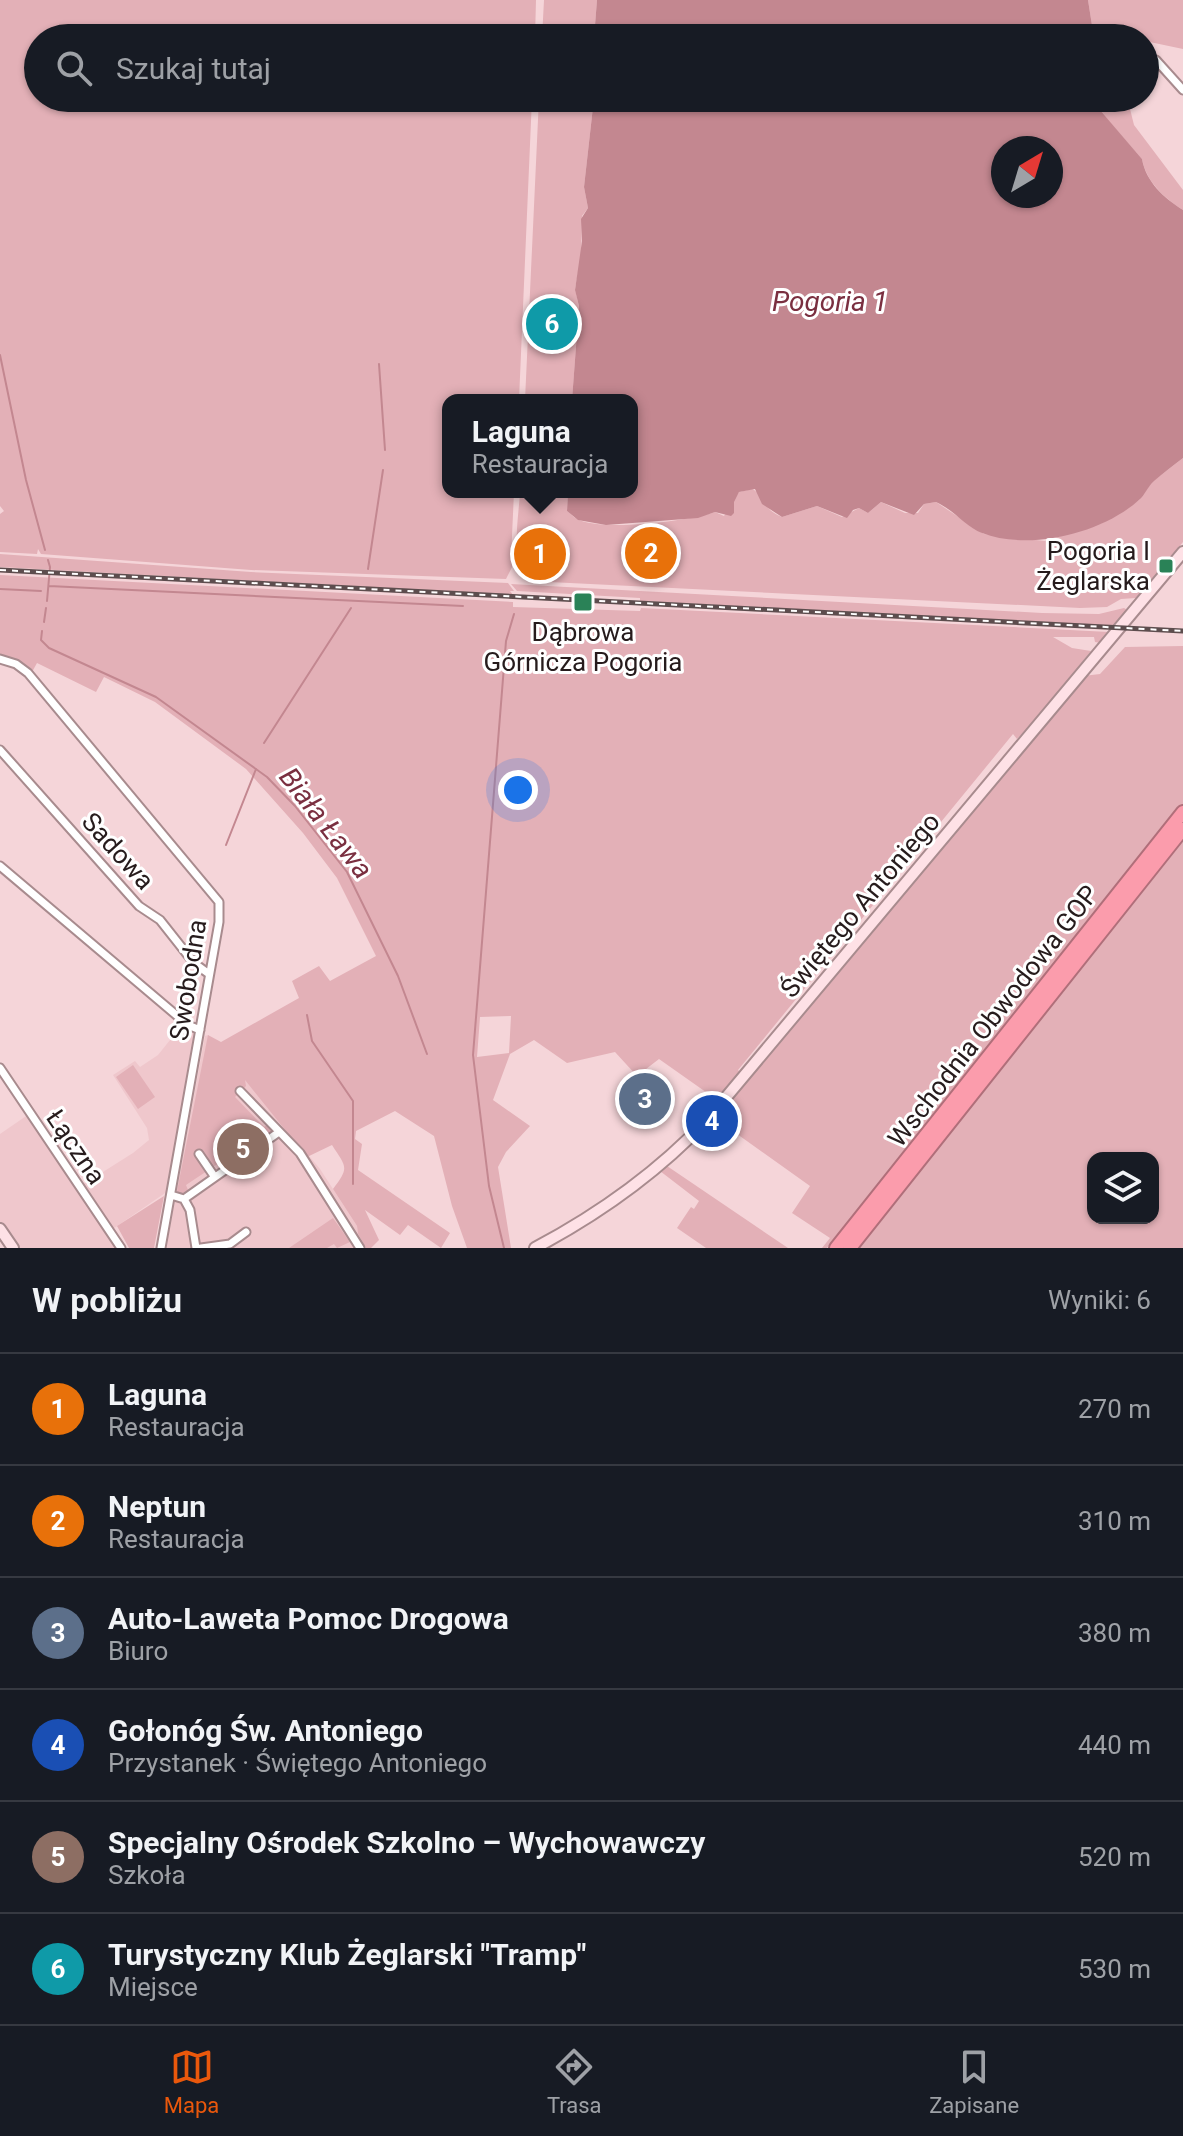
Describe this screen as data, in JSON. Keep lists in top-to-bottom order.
{
  "streets": {
    "highway": ["Wschodnia Obwodowa GOP"],
    "street": [
      "Sadowa",
      "Świętego Antoniego",
      "Swobodna",
      "Łączna"
    ]
  },
  "crossings": [
    ["Sadowa", "Swobodna"]
  ],
  "water": ["Pogoria 1", "Biała Ława"],
  "places": {
    "transit": ["Pogoria I Żeglarska", "Dąbrowa Górnicza Pogoria"]
  },
  "north": "top right",
  "page": {
    "search": "Szukaj tutaj",
    "pins": [
      "6",
      "2",
      "1",
      "3",
      "4",
      "5"
    ],
    "popup": ["Laguna", "Restauracja"],
    "heading": ["W pobliżu", "Wyniki: 6"],
    "list": [
      {
        "mark": "1",
        "name": "Laguna",
        "note": "Restauracja",
        "value": "270 m"
      },
      {
        "mark": "2",
        "name": "Neptun",
        "note": "Restauracja",
        "value": "310 m"
      },
      {
        "mark": "3",
        "name": "Auto-Laweta Pomoc Drogowa",
        "note": "Biuro",
        "value": "380 m"
      },
      {
        "mark": "4",
        "name": "Gołonóg Św. Antoniego",
        "note": "Przystanek · Świętego Antoniego",
        "value": "440 m"
      },
      {
        "mark": "5",
        "name": "Specjalny Ośrodek Szkolno – Wychowawczy",
        "note": "Szkoła",
        "value": "520 m"
      },
      {
        "mark": "6",
        "name": "Turystyczny Klub Żeglarski \"Tramp\"",
        "note": "Miejsce",
        "value": "530 m"
      }
    ],
    "nav": ["Mapa", "Trasa", "Zapisane"]
  }
}
